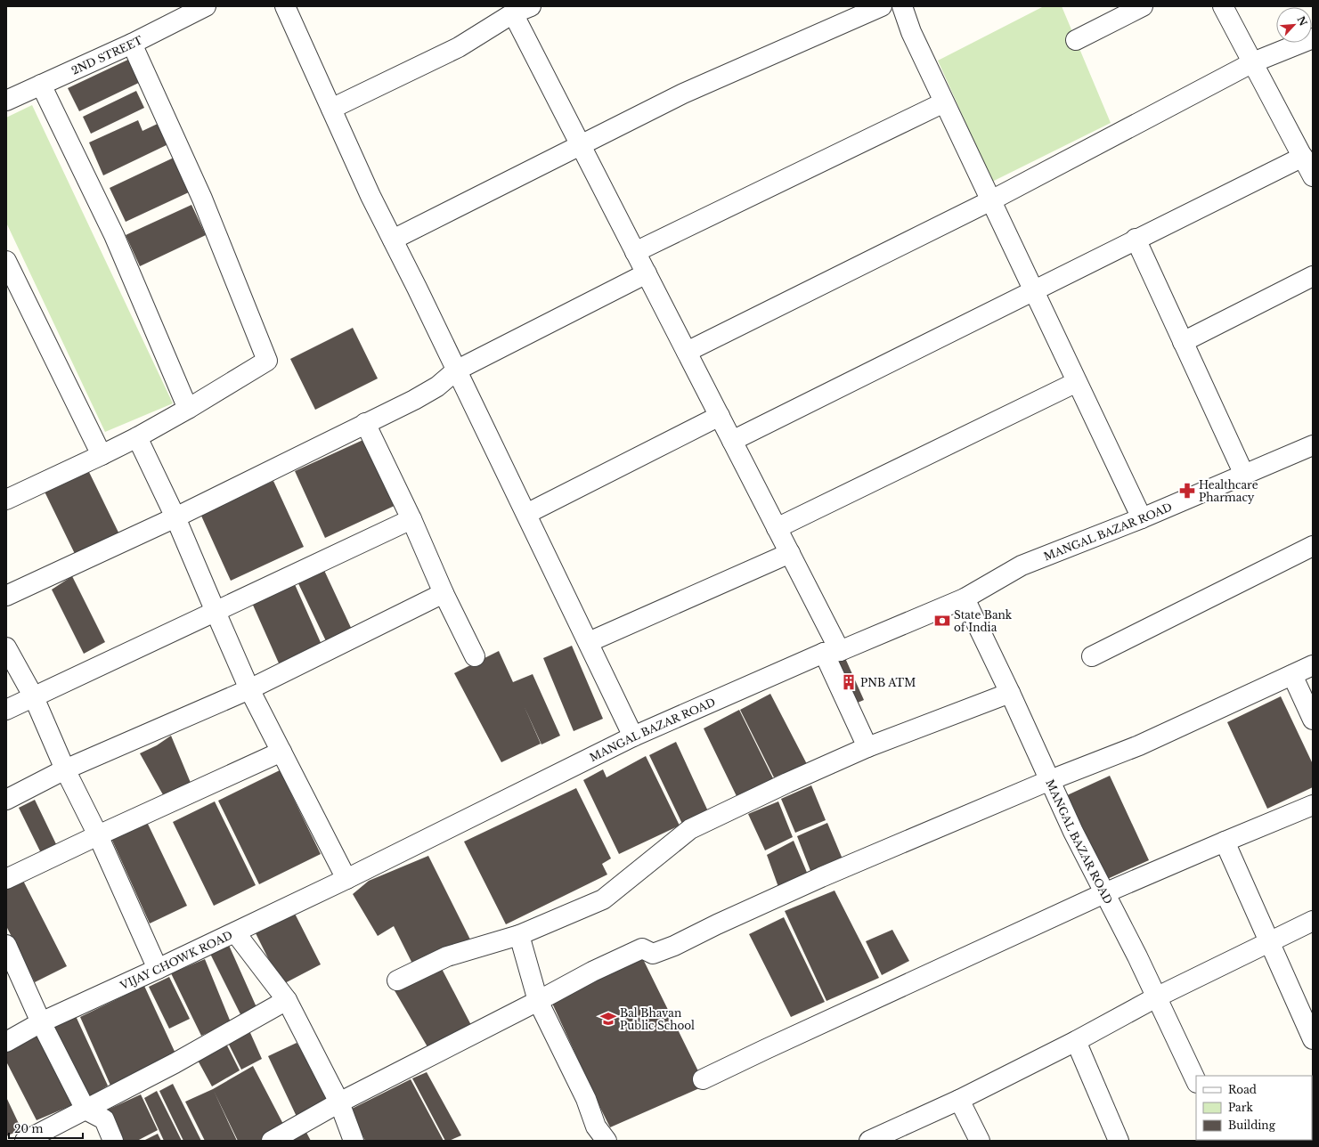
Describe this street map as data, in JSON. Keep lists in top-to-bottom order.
{
  "streets": {
    "street": ["2ND STREET", "MANGAL BAZAR ROAD", "VIJAY CHOWK ROAD"]
  },
  "crossings": [
    ["MANGAL BAZAR ROAD", "VIJAY CHOWK ROAD"]
  ],
  "places": {
    "pharmacy": ["Healthcare Pharmacy"],
    "bank": ["State Bank of India"],
    "building": ["PNB ATM"],
    "school or university": ["Bal Bhavan Public School"]
  },
  "legend": ["Road", "Park", "Building"],
  "scale_bar": "20 m",
  "north": "top right"
}
